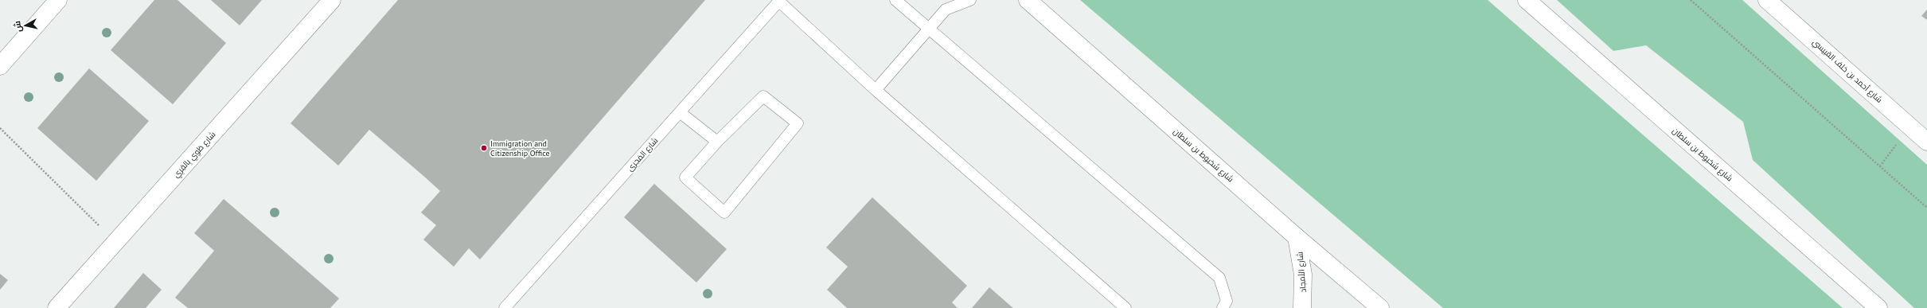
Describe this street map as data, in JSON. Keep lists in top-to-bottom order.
{
  "streets": {
    "main road": [
      "شارع أحمد بن خلف القبيسي",
      "شارع طَوِي بِالقِرِي",
      "شارع شخبوط بن سلطان",
      "شارع الأمجاد"
    ],
    "lane": ["شارع المَجرى"]
  },
  "crossings": [
    ["شارع شخبوط بن سلطان", "شارع الأمجاد"]
  ],
  "places": ["Immigration and Citizenship Office"],
  "north": "left"
}
